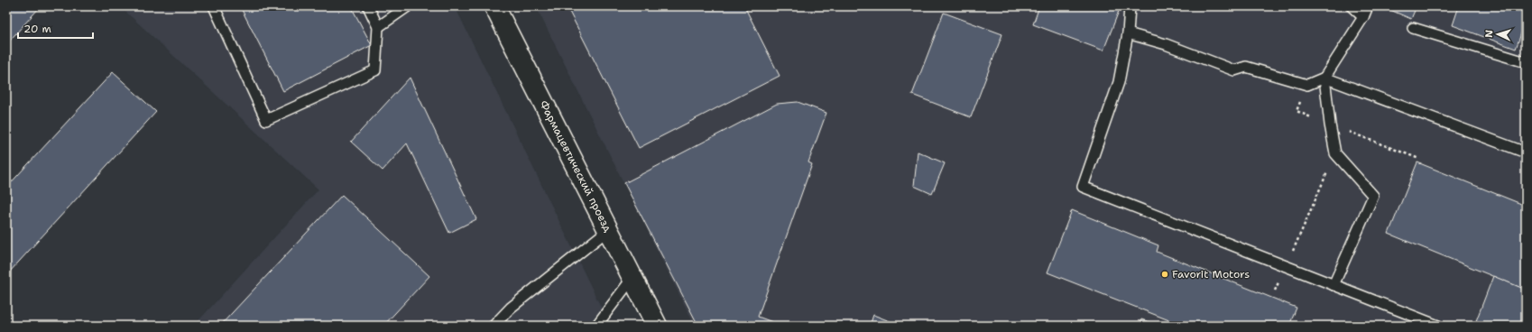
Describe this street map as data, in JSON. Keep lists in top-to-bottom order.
{
  "streets": {
    "street": ["Фармацевтический проезд"]
  },
  "places": ["Favorit Motors"],
  "scale_bar": "20 m",
  "north": "left"
}
